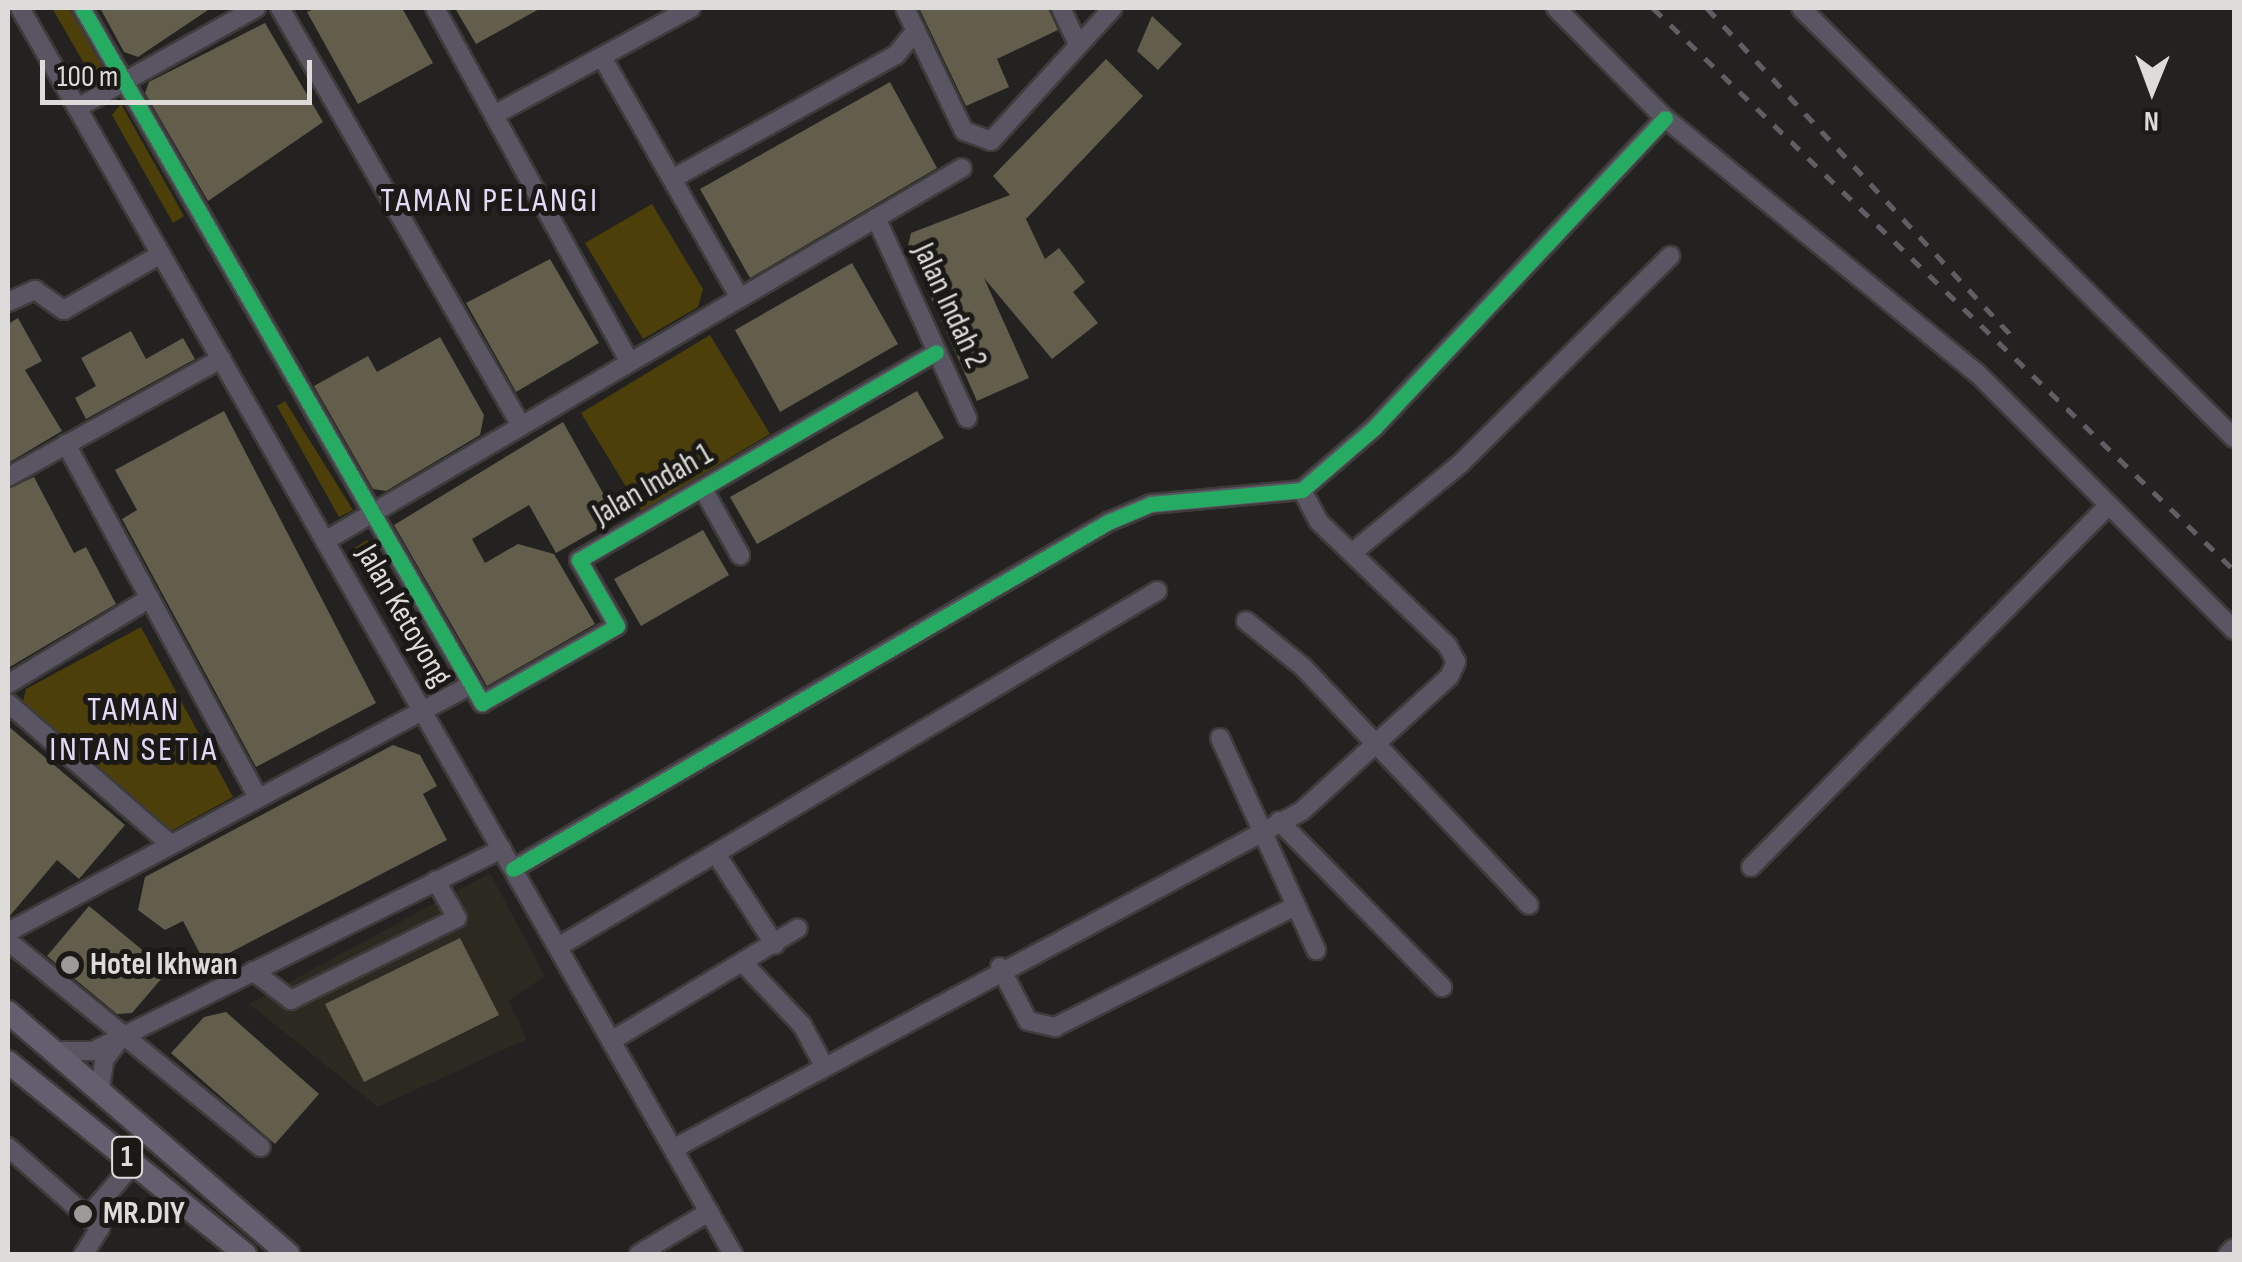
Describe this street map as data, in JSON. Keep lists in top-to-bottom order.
{
  "streets": {
    "main road": ["1"],
    "street": ["Jalan Indah 2", "Jalan Indah 1", "Jalan Ketoyong"]
  },
  "crossings": [
    ["Jalan Indah 2", "Jalan Indah 1"]
  ],
  "districts": ["TAMAN PELANGI", "TAMAN INTAN SETIA"],
  "places": ["Hotel Ikhwan", "MR.DIY"],
  "scale_bar": "100 m",
  "north": "bottom"
}
